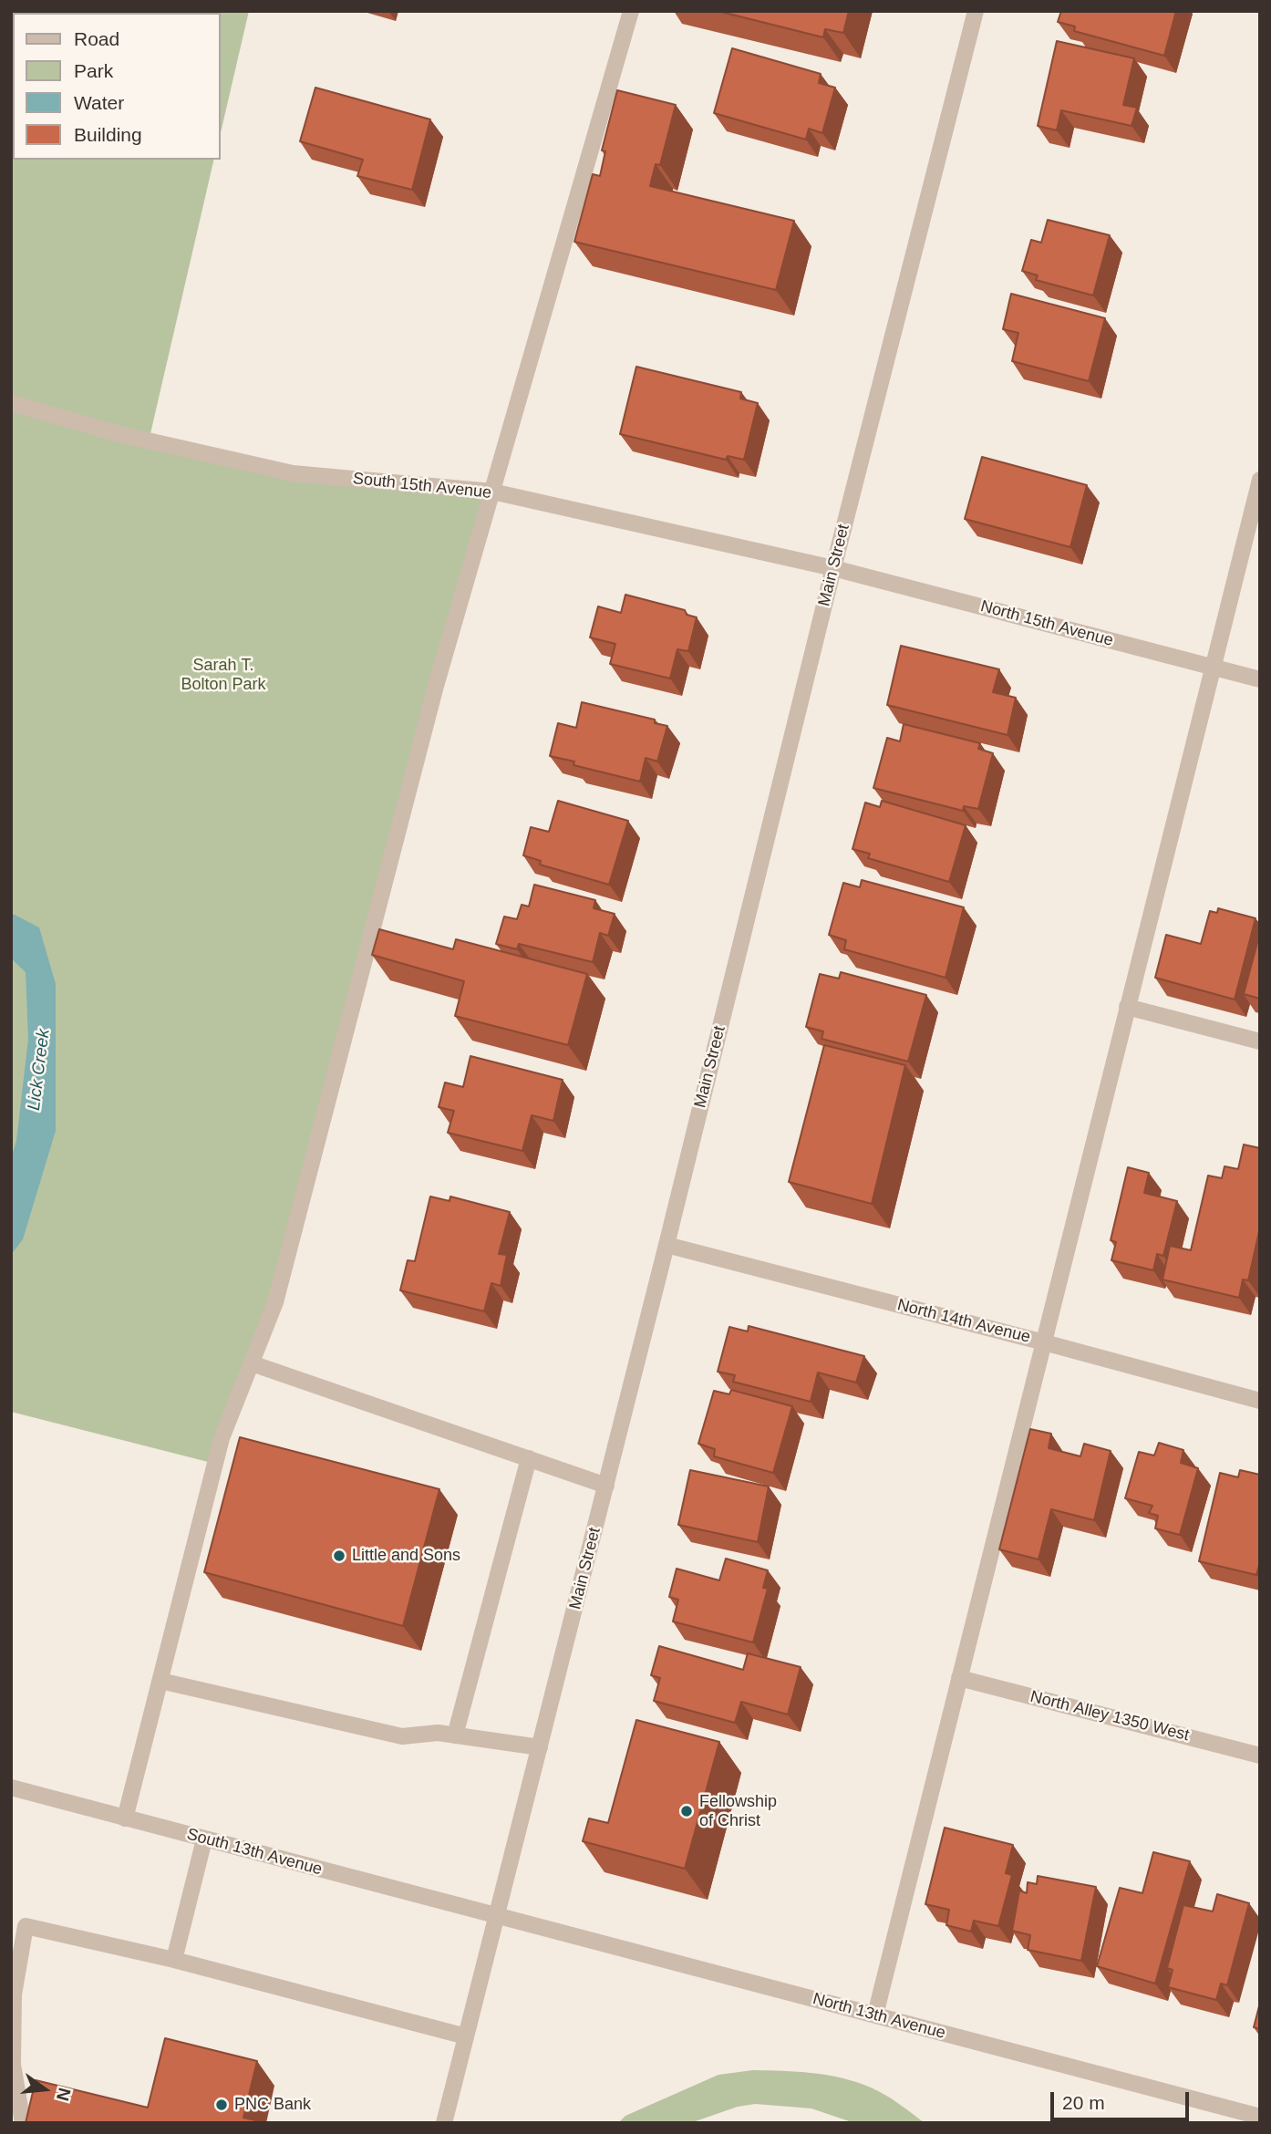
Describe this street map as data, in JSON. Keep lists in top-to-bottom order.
{
  "streets": {
    "street": [
      "South 15th Avenue",
      "Main Street",
      "North 15th Avenue",
      "North 14th Avenue",
      "North Alley 1350 West",
      "South 13th Avenue",
      "North 13th Avenue"
    ]
  },
  "crossings": [
    ["South 15th Avenue", "Main Street"],
    ["South 15th Avenue", "North 15th Avenue"],
    ["Main Street", "North 15th Avenue"],
    ["Main Street", "North 14th Avenue"],
    ["Main Street", "South 13th Avenue"],
    ["Main Street", "North 13th Avenue"],
    ["South 13th Avenue", "North 13th Avenue"]
  ],
  "water": ["Lick Creek"],
  "parks": ["Sarah T. Bolton Park"],
  "places": ["Little and Sons", "Fellowship of Christ", "PNC Bank"],
  "legend": [
    "Road",
    "Park",
    "Water",
    "Building"
  ],
  "scale_bar": "20 m",
  "north": "right"
}
